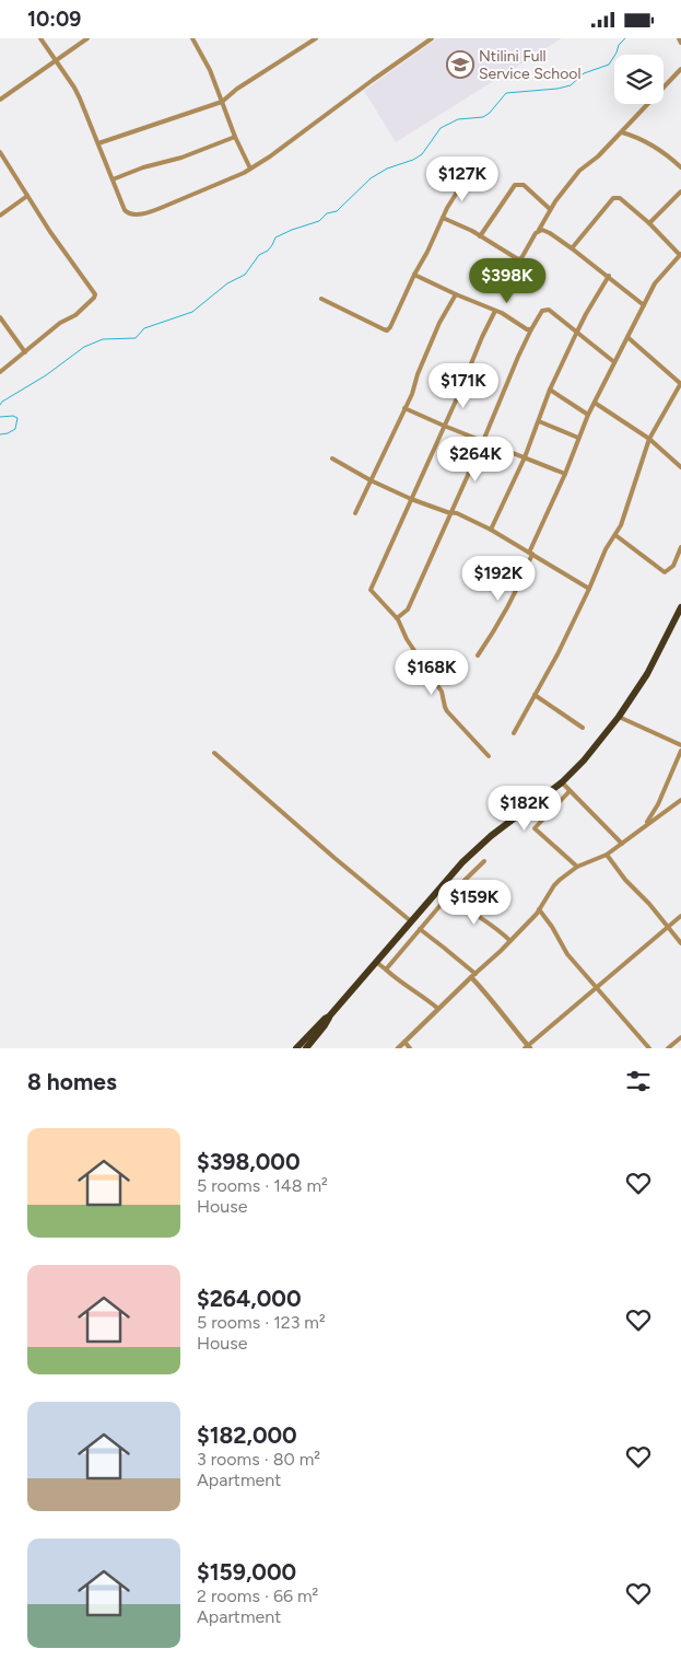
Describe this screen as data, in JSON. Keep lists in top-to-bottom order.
{
  "places": {
    "school or university": ["Ntilini Full Service School"]
  },
  "page": {
    "status": "10:09",
    "price": [
      "$127K",
      "$398K",
      "$171K",
      "$264K",
      "$192K",
      "$168K",
      "$182K",
      "$159K"
    ],
    "heading": "8 homes",
    "list": [
      {
        "name": "$398,000",
        "note": "5 rooms · 148 m² · House"
      },
      {
        "name": "$264,000",
        "note": "5 rooms · 123 m² · House"
      },
      {
        "name": "$182,000",
        "note": "3 rooms · 80 m² · Apartment"
      },
      {
        "name": "$159,000",
        "note": "2 rooms · 66 m² · Apartment"
      }
    ]
  }
}
